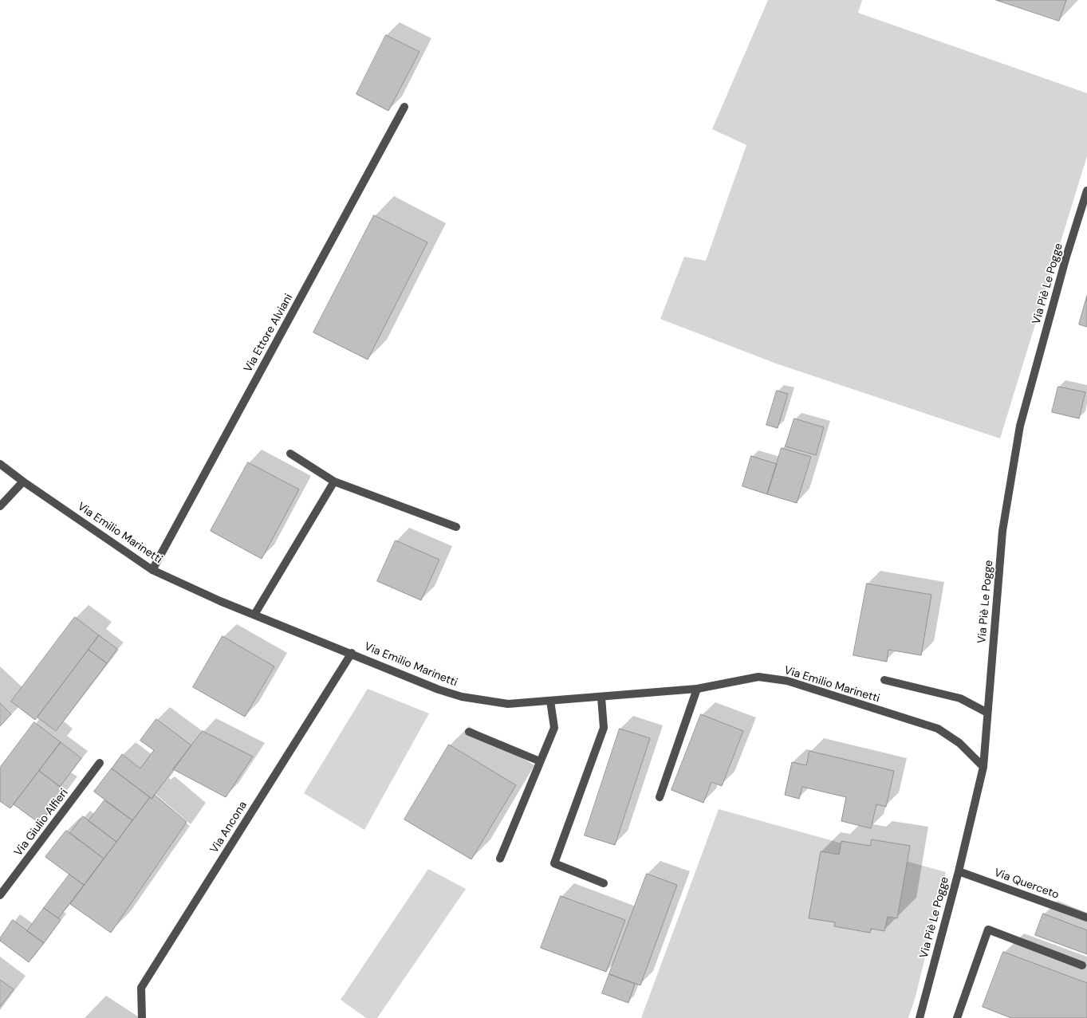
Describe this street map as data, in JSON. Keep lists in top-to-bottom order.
{
  "streets": {
    "street": [
      "Via Piè Le Pogge",
      "Via Ettore Alviani",
      "Via Emilio Marinetti",
      "Via Giulio Alfieri",
      "Via Ancona",
      "Via Querceto"
    ]
  },
  "crossings": [
    ["Via Piè Le Pogge", "Via Emilio Marinetti"],
    ["Via Piè Le Pogge", "Via Querceto"],
    ["Via Ettore Alviani", "Via Emilio Marinetti"],
    ["Via Emilio Marinetti", "Via Ancona"]
  ]
}
